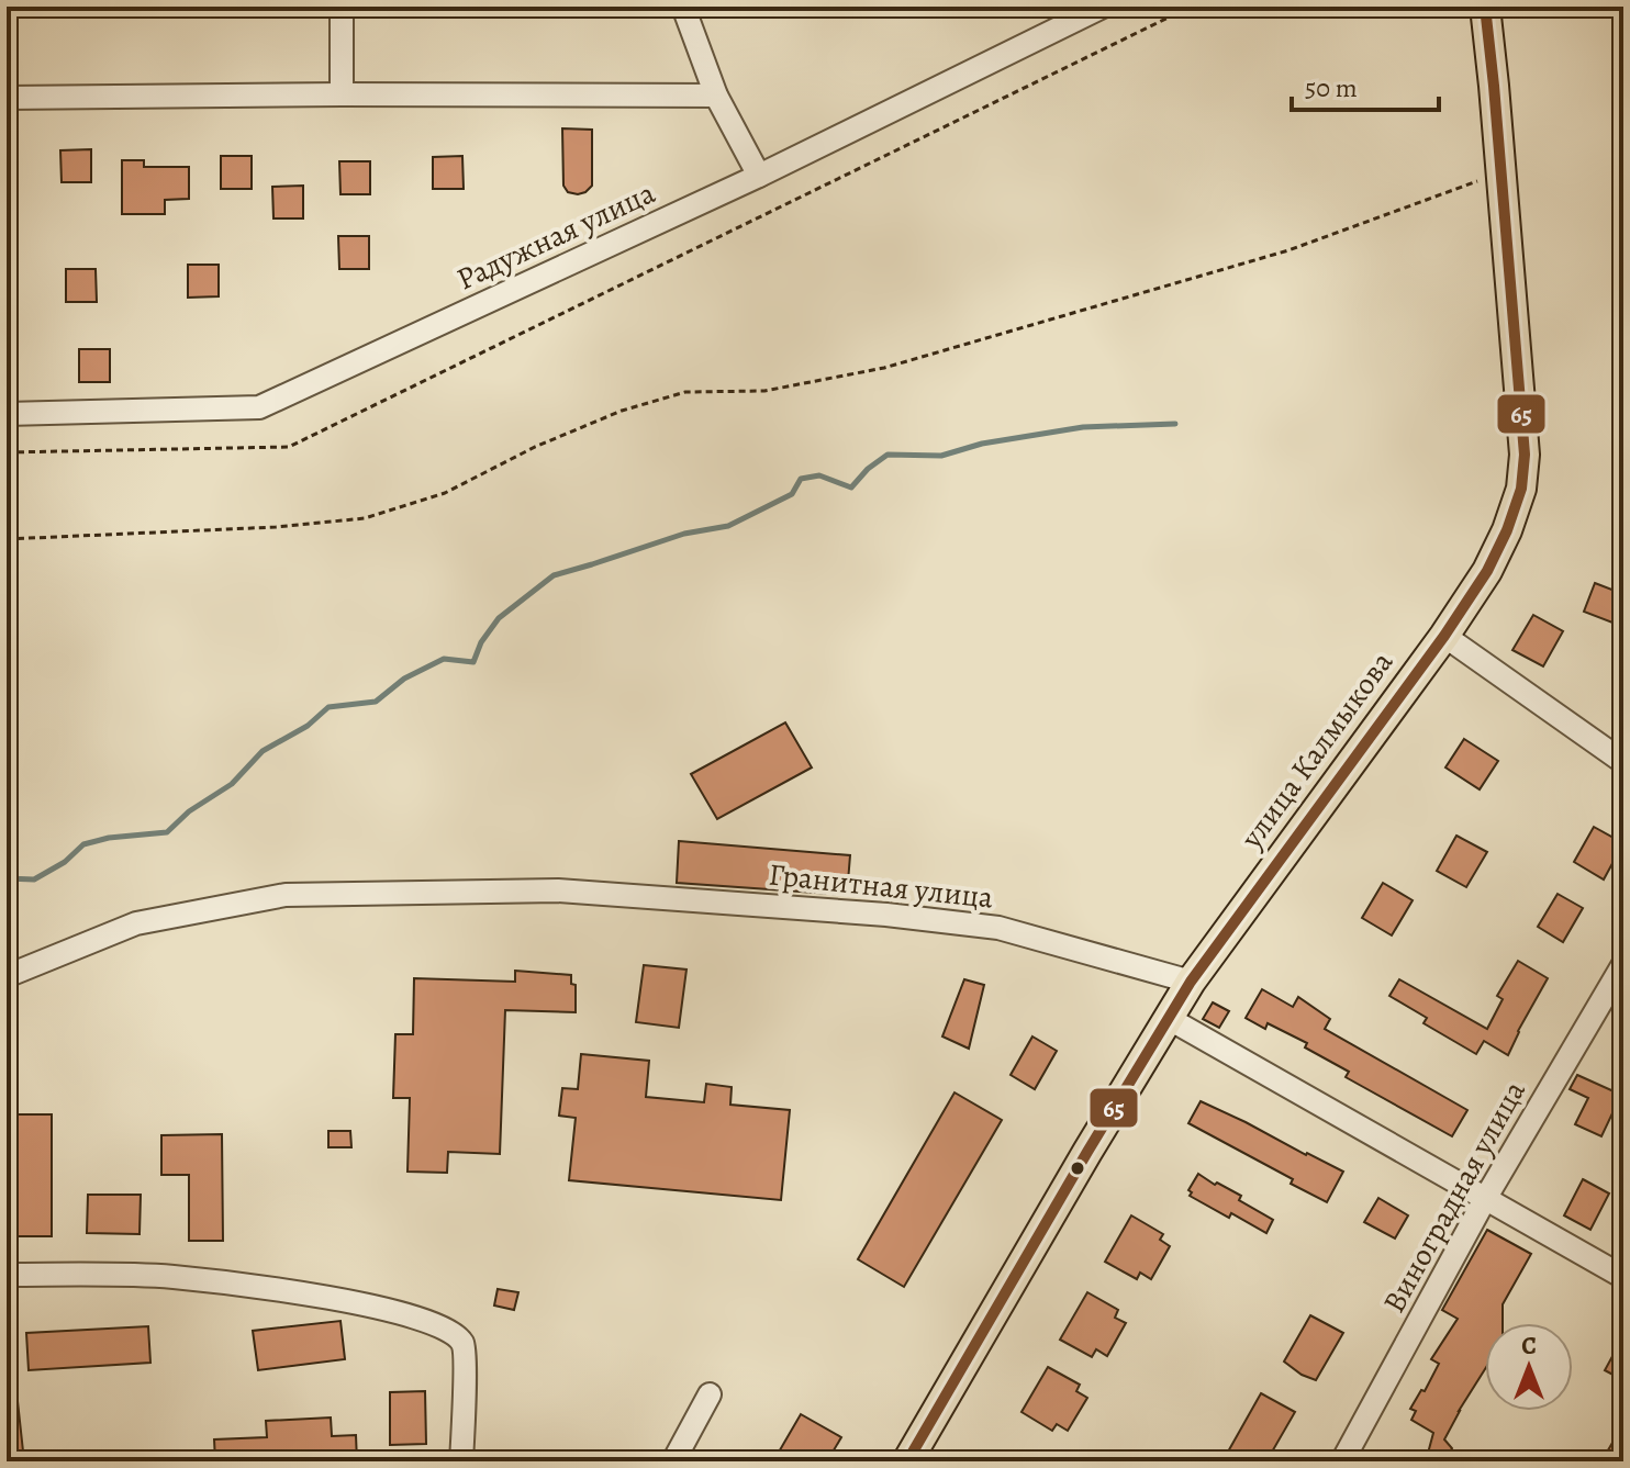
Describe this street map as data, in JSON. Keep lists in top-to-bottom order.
{
  "streets": {
    "main road": ["улица Калмыкова"],
    "street": ["Радужная улица", "Гранитная улица", "Виноградная улица"]
  },
  "crossings": [
    ["улица Калмыкова", "Гранитная улица"]
  ],
  "lines": ["transit line 65"],
  "scale_bar": "50 m",
  "north": "top"
}
